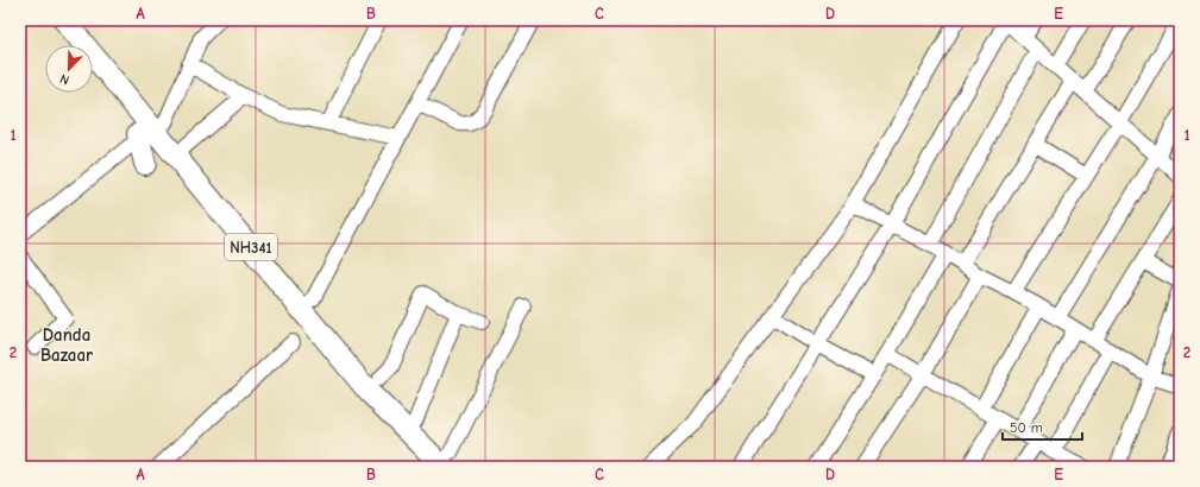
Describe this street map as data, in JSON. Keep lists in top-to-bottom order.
{
  "streets": {
    "highway": ["NH341"]
  },
  "districts": ["Danda Bazaar"],
  "scale_bar": "50 m",
  "north": "bottom left",
  "grid": {
    "columns": [
      "A",
      "B",
      "C",
      "D",
      "E"
    ],
    "rows": ["1", "2"]
  }
}
